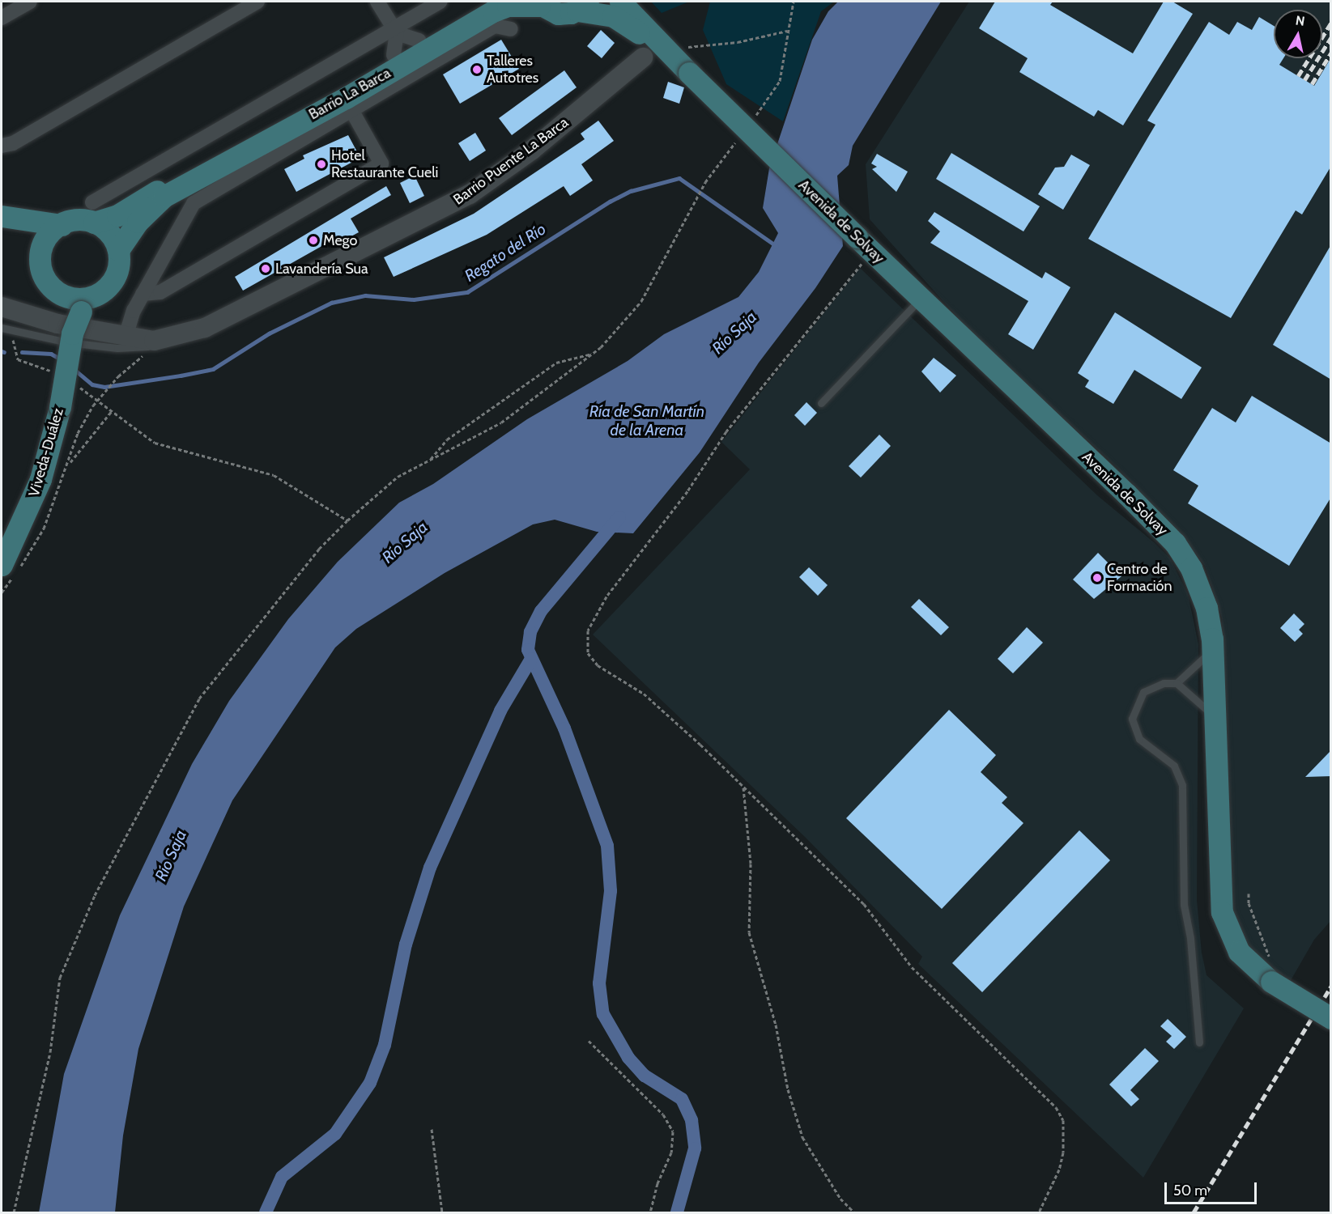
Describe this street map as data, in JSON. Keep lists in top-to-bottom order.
{
  "streets": {
    "main road": ["Barrio La Barca", "Avenida de Solvay", "Viveda-Duález"],
    "street": ["Barrio Puente La Barca"]
  },
  "crossings": [
    ["Barrio La Barca", "Barrio Puente La Barca"],
    ["Barrio La Barca", "Avenida de Solvay"],
    ["Barrio La Barca", "Viveda-Duález"],
    ["Barrio Puente La Barca", "Avenida de Solvay"]
  ],
  "water": ["Regato del Río", "Río Saja", "Ría de San Martín de la Arena"],
  "places": [
    "Talleres Autotres",
    "Hotel Restaurante Cueli",
    "Mego",
    "Lavandería Sua",
    "Centro de Formación"
  ],
  "scale_bar": "50 m",
  "north": "top"
}
